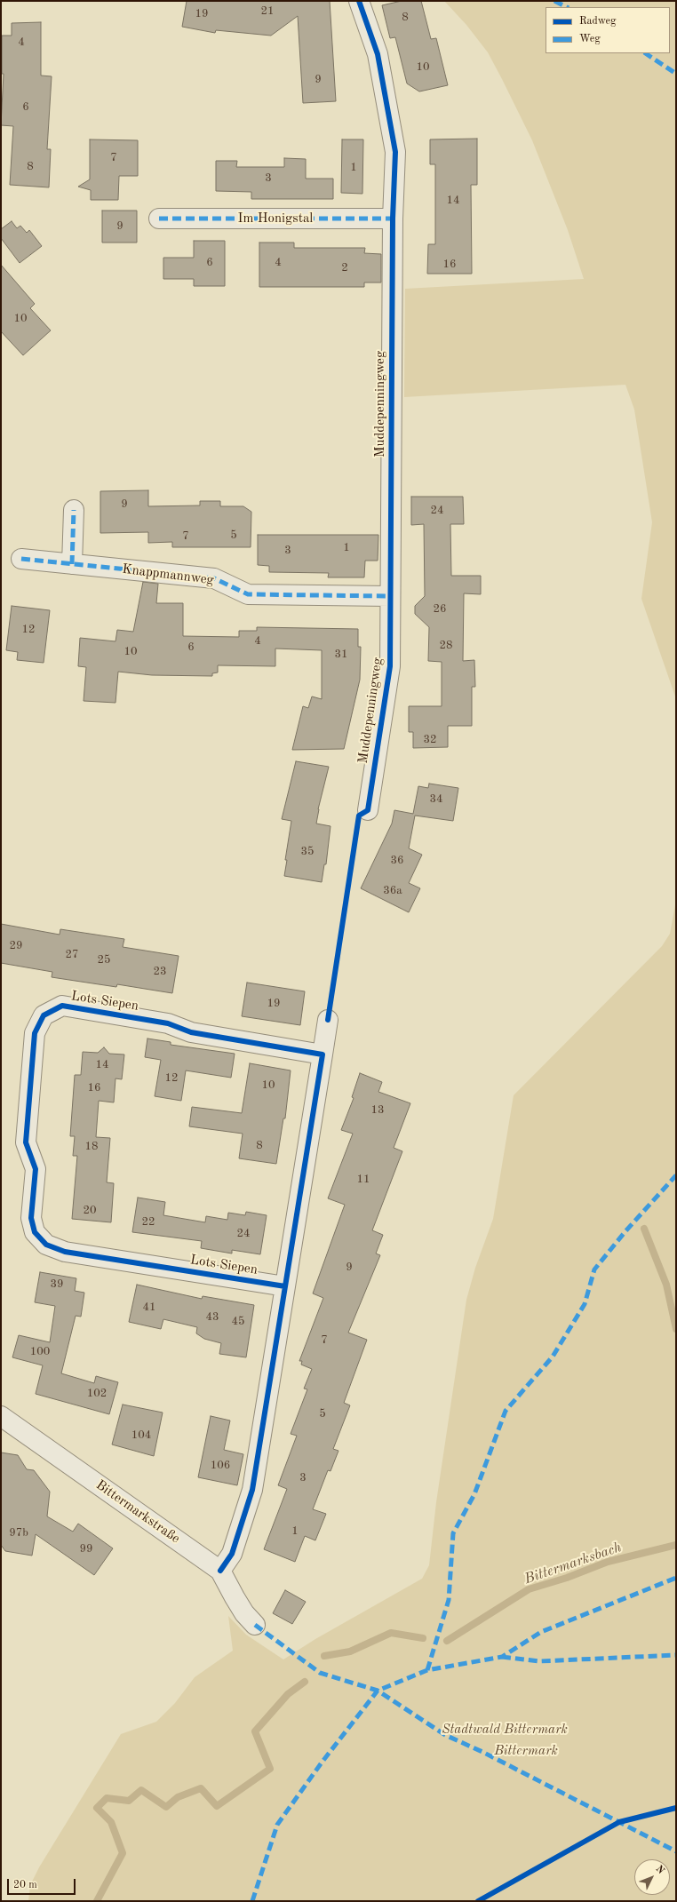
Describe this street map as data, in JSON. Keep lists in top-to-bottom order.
{
  "streets": {
    "street": [
      "Im Honigstal",
      "Muddepenningweg",
      "Knappmannweg",
      "Lots Siepen",
      "Bittermarkstraße"
    ]
  },
  "crossings": [
    ["Im Honigstal", "Muddepenningweg"],
    ["Muddepenningweg", "Knappmannweg"]
  ],
  "water": ["Bittermarksbach"],
  "parks": ["Stadtwald Bittermark", "Bittermark"],
  "house_numbers": [
    "21",
    "19",
    "8",
    "4",
    "10",
    "9",
    "6",
    "7",
    "8",
    "1",
    "3",
    "14",
    "9",
    "6",
    "4",
    "16",
    "2",
    "10",
    "9",
    "24",
    "5",
    "7",
    "1",
    "3",
    "26",
    "12",
    "4",
    "28",
    "6",
    "10",
    "31",
    "32",
    "34",
    "35",
    "36",
    "36a",
    "29",
    "27",
    "25",
    "23",
    "19",
    "14",
    "12",
    "10",
    "16",
    "13",
    "8",
    "18",
    "11",
    "20",
    "22",
    "24",
    "9",
    "39",
    "41",
    "43",
    "45",
    "7",
    "100",
    "102",
    "5",
    "104",
    "106",
    "3",
    "1",
    "97b",
    "99"
  ],
  "legend": ["Radweg", "Weg"],
  "scale_bar": "20 m",
  "north": "top right"
}
